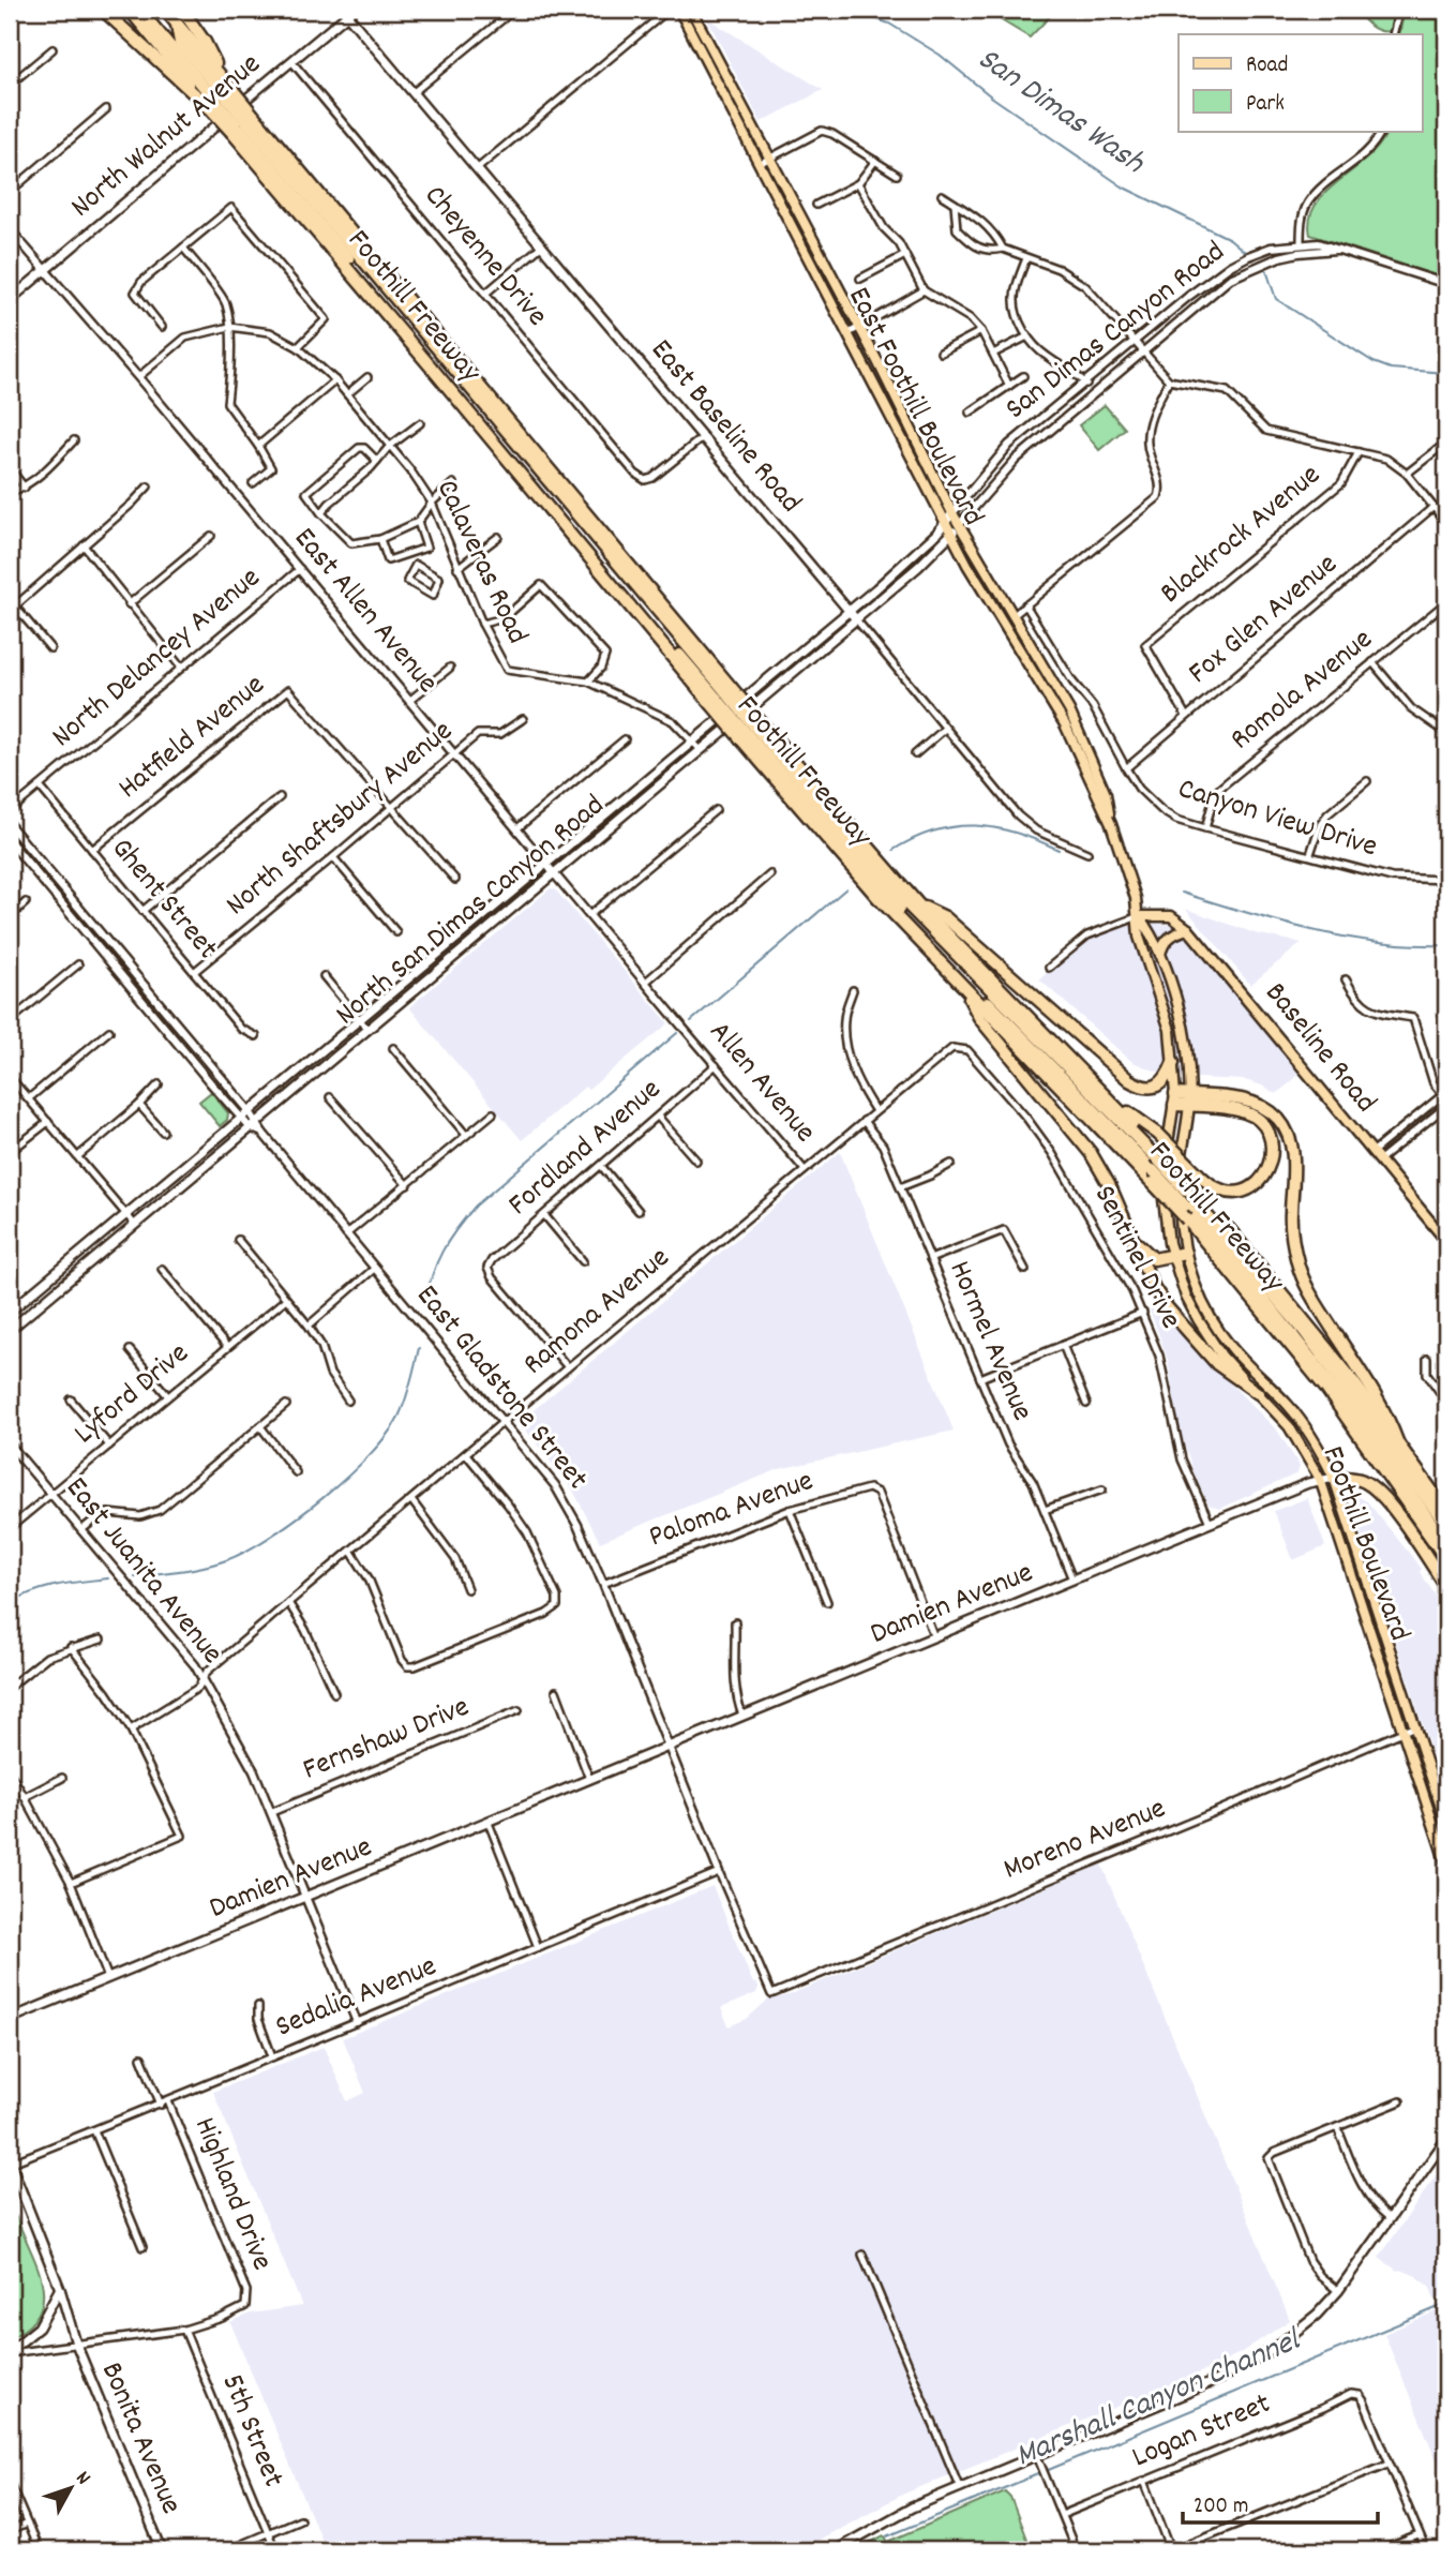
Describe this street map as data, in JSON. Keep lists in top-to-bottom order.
{
  "streets": {
    "highway": ["Foothill Freeway"],
    "main road": [
      "North Walnut Avenue",
      "East Foothill Boulevard",
      "East Baseline Road",
      "North San Dimas Canyon Road",
      "Baseline Road",
      "Foothill Boulevard",
      "Damien Avenue",
      "Bonita Avenue"
    ],
    "street": [
      "Cheyenne Drive",
      "San Dimas Canyon Road",
      "Blackrock Avenue",
      "Calaveras Road",
      "East Allen Avenue",
      "Fox Glen Avenue",
      "North Delancey Avenue",
      "Romola Avenue",
      "Hatfield Avenue",
      "North Shaftsbury Avenue",
      "Canyon View Drive",
      "Ghent Street",
      "Allen Avenue",
      "Fordland Avenue",
      "Sentinel Drive",
      "Ramona Avenue",
      "Hormel Avenue",
      "East Gladstone Street",
      "Lyford Drive",
      "Paloma Avenue",
      "East Juanita Avenue",
      "Fernshaw Drive",
      "Moreno Avenue",
      "Sedalia Avenue",
      "Highland Drive",
      "5th Street",
      "Logan Street"
    ]
  },
  "crossings": [
    ["North Walnut Avenue", "Cheyenne Drive"],
    ["North Walnut Avenue", "East Baseline Road"],
    ["North Walnut Avenue", "East Allen Avenue"],
    ["Cheyenne Drive", "East Baseline Road"],
    ["San Dimas Canyon Road", "East Foothill Boulevard"],
    ["San Dimas Canyon Road", "North San Dimas Canyon Road"],
    ["East Foothill Boulevard", "North San Dimas Canyon Road"],
    ["East Foothill Boulevard", "Baseline Road"],
    ["East Foothill Boulevard", "Foothill Boulevard"],
    ["East Baseline Road", "North San Dimas Canyon Road"],
    ["Blackrock Avenue", "Fox Glen Avenue"],
    ["Calaveras Road", "East Allen Avenue"],
    ["Calaveras Road", "North San Dimas Canyon Road"],
    ["East Allen Avenue", "North Delancey Avenue"],
    ["East Allen Avenue", "North Shaftsbury Avenue"],
    ["East Allen Avenue", "North San Dimas Canyon Road"],
    ["East Allen Avenue", "Allen Avenue"],
    ["Fox Glen Avenue", "Canyon View Drive"],
    ["North Delancey Avenue", "Ghent Street"],
    ["Romola Avenue", "Canyon View Drive"],
    ["Hatfield Avenue", "North Shaftsbury Avenue"],
    ["Hatfield Avenue", "Ghent Street"],
    ["North Shaftsbury Avenue", "Ghent Street"],
    ["North San Dimas Canyon Road", "East Gladstone Street"],
    ["Baseline Road", "Foothill Boulevard"],
    ["Allen Avenue", "Fordland Avenue"],
    ["Allen Avenue", "Ramona Avenue"],
    ["Fordland Avenue", "Ramona Avenue"],
    ["Sentinel Drive", "Ramona Avenue"],
    ["Sentinel Drive", "Damien Avenue"],
    ["Ramona Avenue", "Hormel Avenue"],
    ["Ramona Avenue", "East Gladstone Street"],
    ["Ramona Avenue", "East Juanita Avenue"],
    ["Hormel Avenue", "Damien Avenue"],
    ["East Gladstone Street", "Paloma Avenue"],
    ["East Gladstone Street", "Damien Avenue"],
    ["East Gladstone Street", "Moreno Avenue"],
    ["East Gladstone Street", "Sedalia Avenue"],
    ["Lyford Drive", "East Juanita Avenue"],
    ["Paloma Avenue", "Damien Avenue"],
    ["Foothill Boulevard", "Damien Avenue"],
    ["Foothill Boulevard", "Moreno Avenue"],
    ["East Juanita Avenue", "Damien Avenue"],
    ["East Juanita Avenue", "Fernshaw Drive"],
    ["East Juanita Avenue", "Sedalia Avenue"],
    ["Moreno Avenue", "Sedalia Avenue"],
    ["Sedalia Avenue", "Highland Drive"],
    ["Sedalia Avenue", "Bonita Avenue"],
    ["Highland Drive", "5th Street"]
  ],
  "water": ["San Dimas Wash", "Marshall Canyon Channel"],
  "legend": ["Road", "Park"],
  "scale_bar": "200 m",
  "north": "top right"
}
